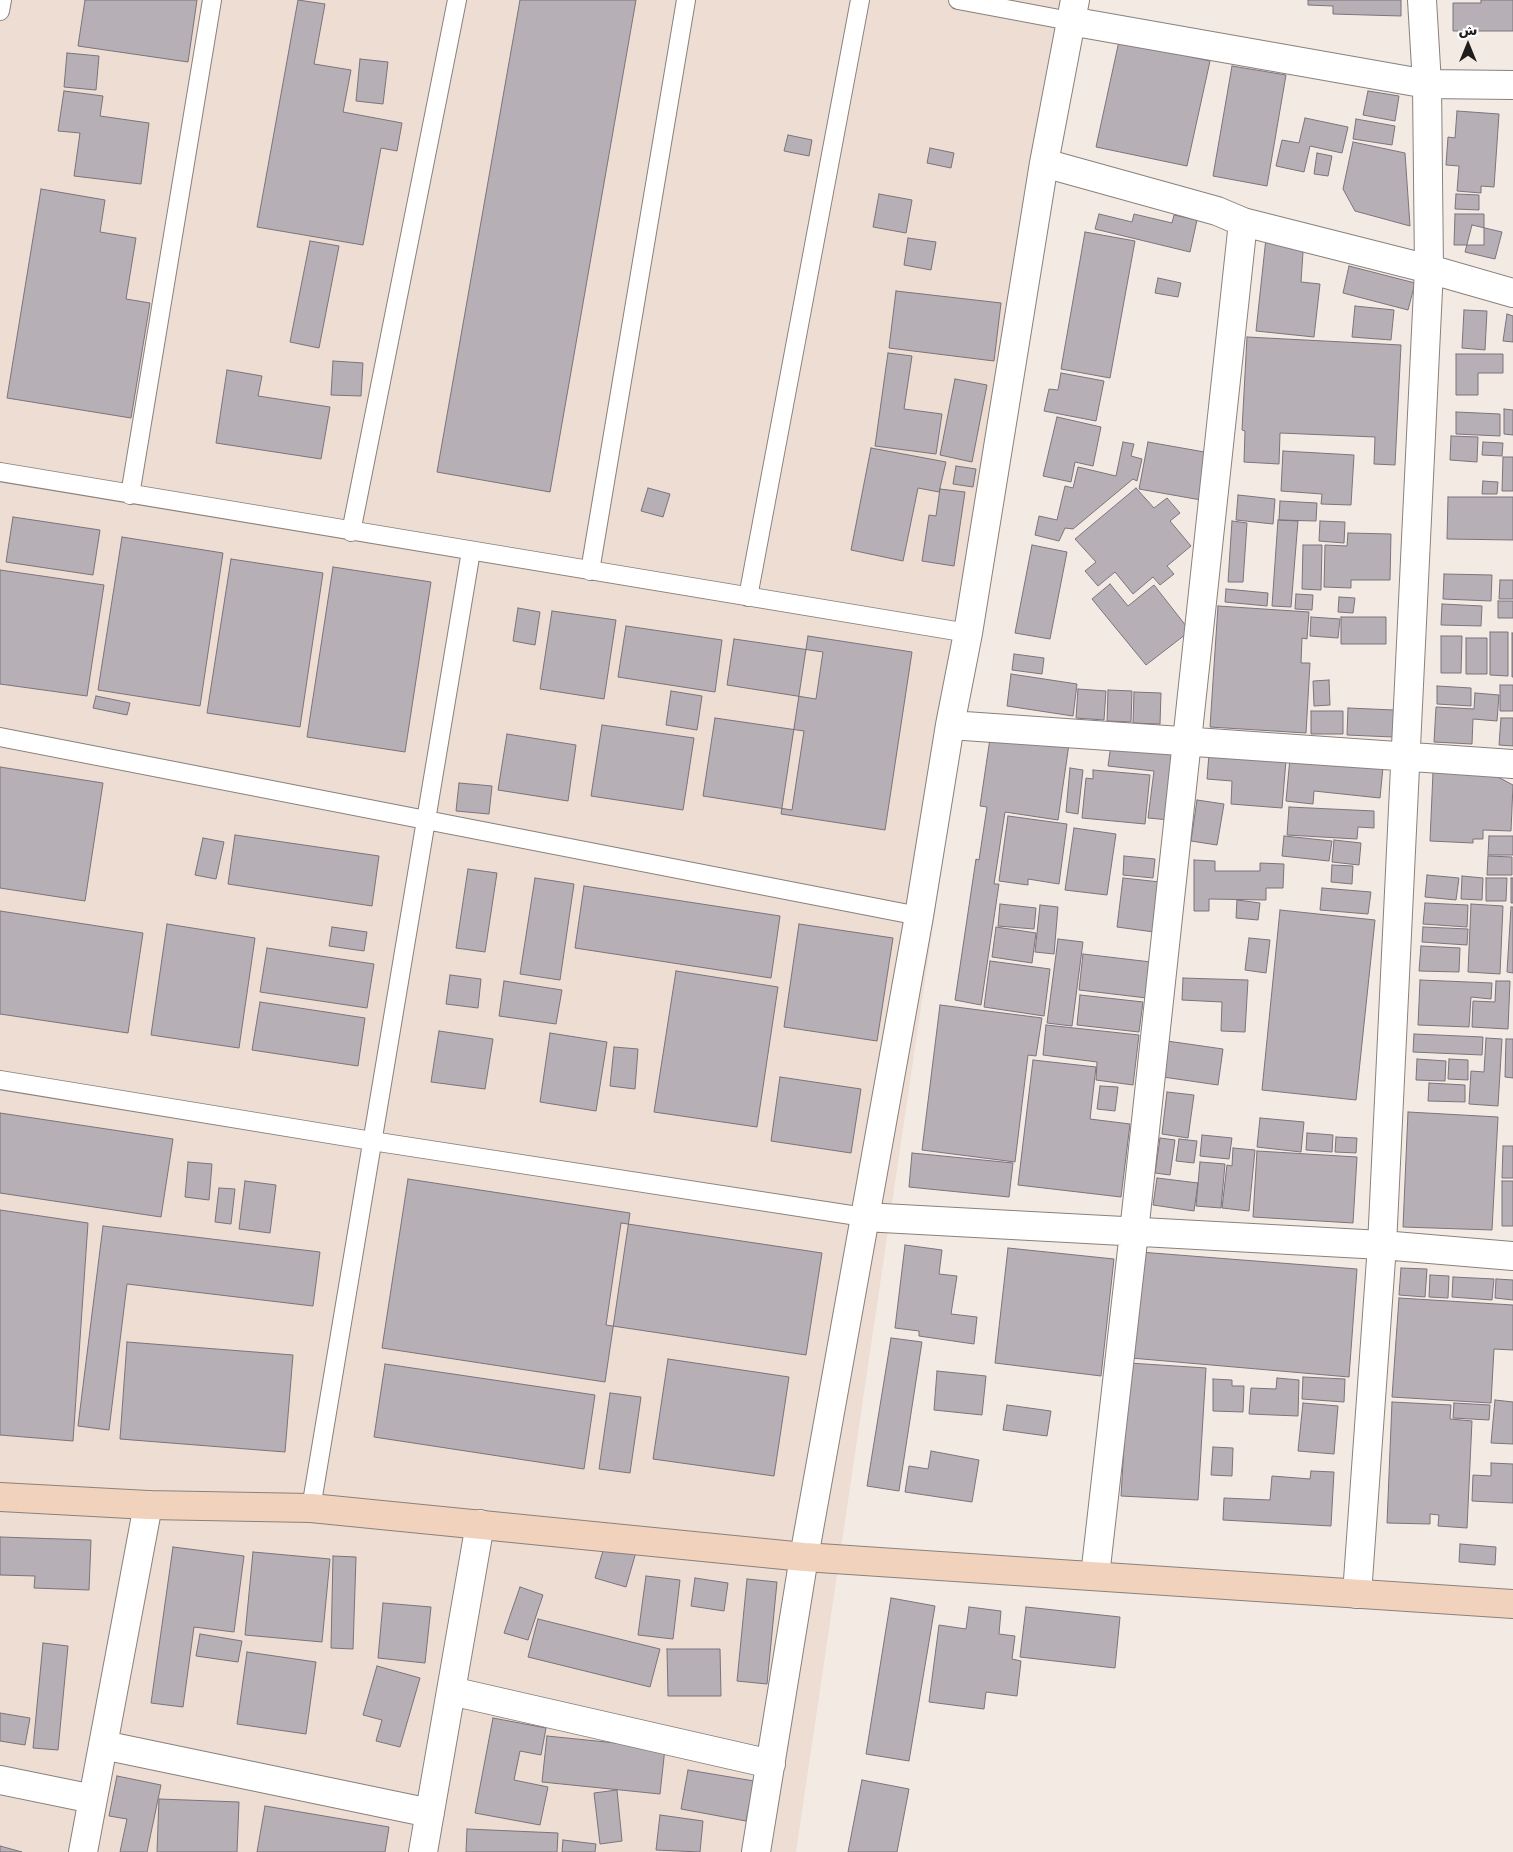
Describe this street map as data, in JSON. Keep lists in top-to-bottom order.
{
  "north": "top"
}
